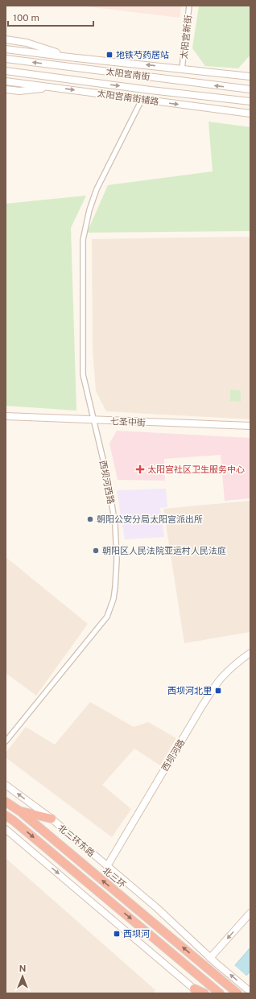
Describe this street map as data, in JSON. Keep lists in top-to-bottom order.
{
  "streets": {
    "highway": ["北三环"],
    "street": [
      "太阳宫新街",
      "太阳宫南街",
      "太阳宫南街辅路",
      "七圣中街",
      "西坝河西路",
      "西坝河路",
      "北三环东路"
    ]
  },
  "crossings": [
    ["太阳宫南街辅路", "西坝河西路"],
    ["七圣中街", "西坝河西路"],
    ["西坝河路", "北三环东路"]
  ],
  "places": {
    "transit": ["地铁芍药居站", "西坝河北里", "西坝河"],
    "health": ["太阳宫社区卫生服务中心"],
    "other": ["朝阳公安分局太阳宫派出所", "朝阳区人民法院亚运村人民法庭"]
  },
  "scale_bar": "100 m",
  "north": "top"
}
